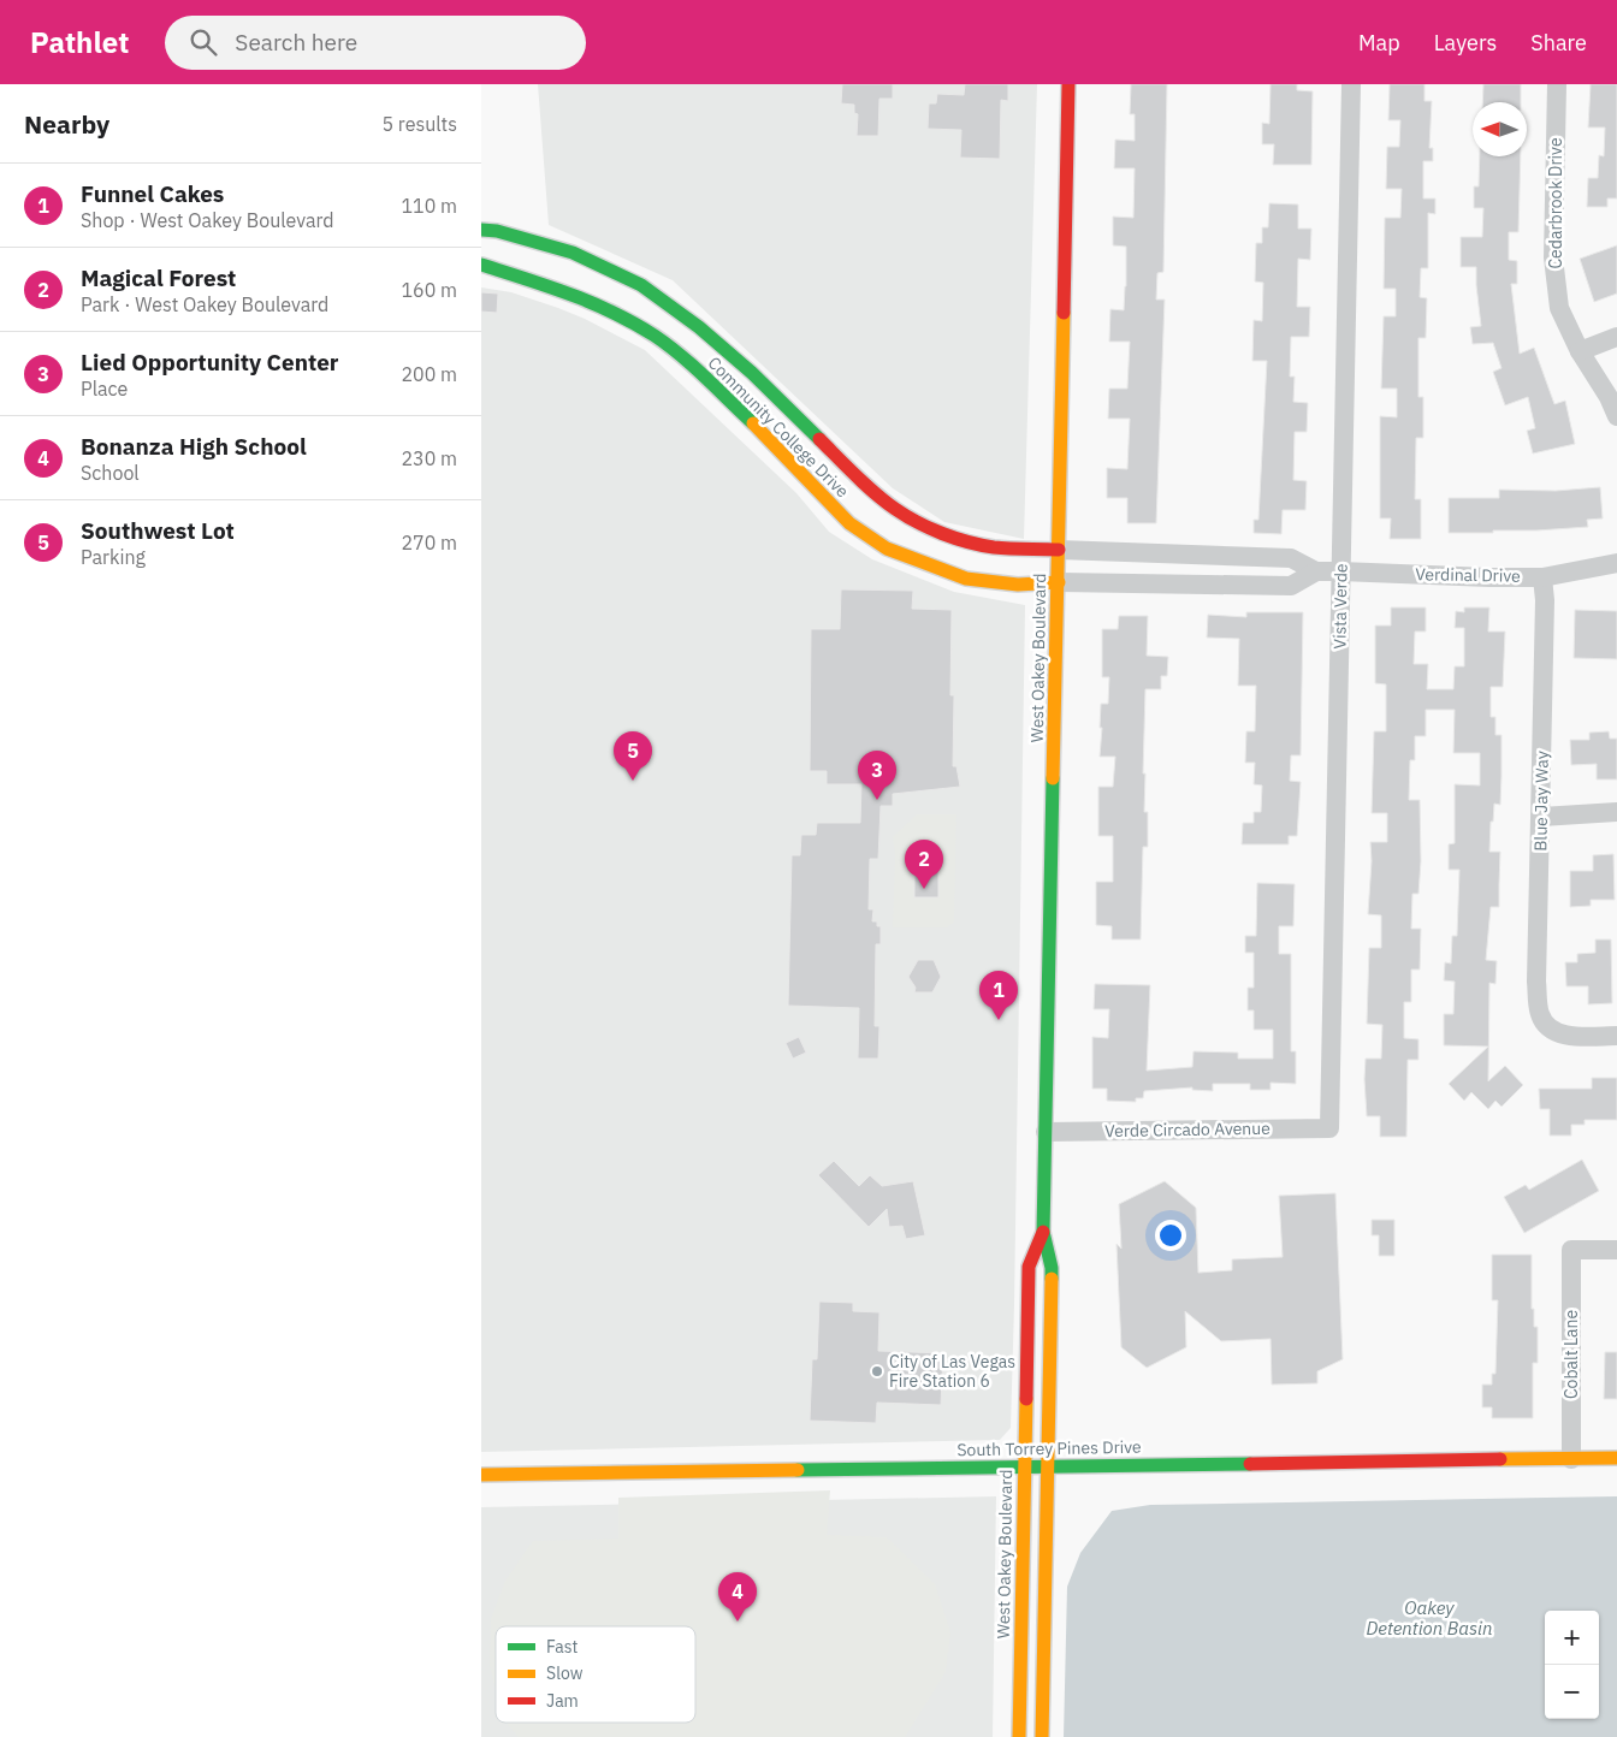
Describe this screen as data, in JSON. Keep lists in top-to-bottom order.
{
  "streets": {
    "main road": ["Community College Drive", "West Oakey Boulevard", "South Torrey Pines Drive"],
    "street": [
      "Cedarbrook Drive",
      "Verdinal Drive",
      "Vista Verde",
      "Blue Jay Way",
      "Verde Circado Avenue",
      "Cobalt Lane"
    ]
  },
  "crossings": [
    ["Community College Drive", "Verdinal Drive"],
    ["Community College Drive", "West Oakey Boulevard"],
    ["Verdinal Drive", "Vista Verde"],
    ["Verdinal Drive", "West Oakey Boulevard"],
    ["Verdinal Drive", "Blue Jay Way"],
    ["Vista Verde", "Verde Circado Avenue"],
    ["West Oakey Boulevard", "Verde Circado Avenue"],
    ["West Oakey Boulevard", "South Torrey Pines Drive"],
    ["Cobalt Lane", "South Torrey Pines Drive"]
  ],
  "water": ["Oakey Detention Basin"],
  "places": ["City of Las Vegas Fire Station 6"],
  "legend": ["Fast", "Slow", "Jam"],
  "north": "left",
  "page": {
    "header": "Pathlet",
    "search": "Search here",
    "nav": ["Map", "Layers", "Share"],
    "heading": ["Nearby", "5 results"],
    "list": [
      {
        "mark": "1",
        "name": "Funnel Cakes",
        "note": "Shop · West Oakey Boulevard",
        "value": "110 m"
      },
      {
        "mark": "2",
        "name": "Magical Forest",
        "note": "Park · West Oakey Boulevard",
        "value": "160 m"
      },
      {
        "mark": "3",
        "name": "Lied Opportunity Center",
        "note": "Place",
        "value": "200 m"
      },
      {
        "mark": "4",
        "name": "Bonanza High School",
        "note": "School",
        "value": "230 m"
      },
      {
        "mark": "5",
        "name": "Southwest Lot",
        "note": "Parking",
        "value": "270 m"
      }
    ],
    "pins": [
      "5",
      "3",
      "2",
      "1",
      "4"
    ],
    "map_buttons": ["+", "−"]
  }
}
